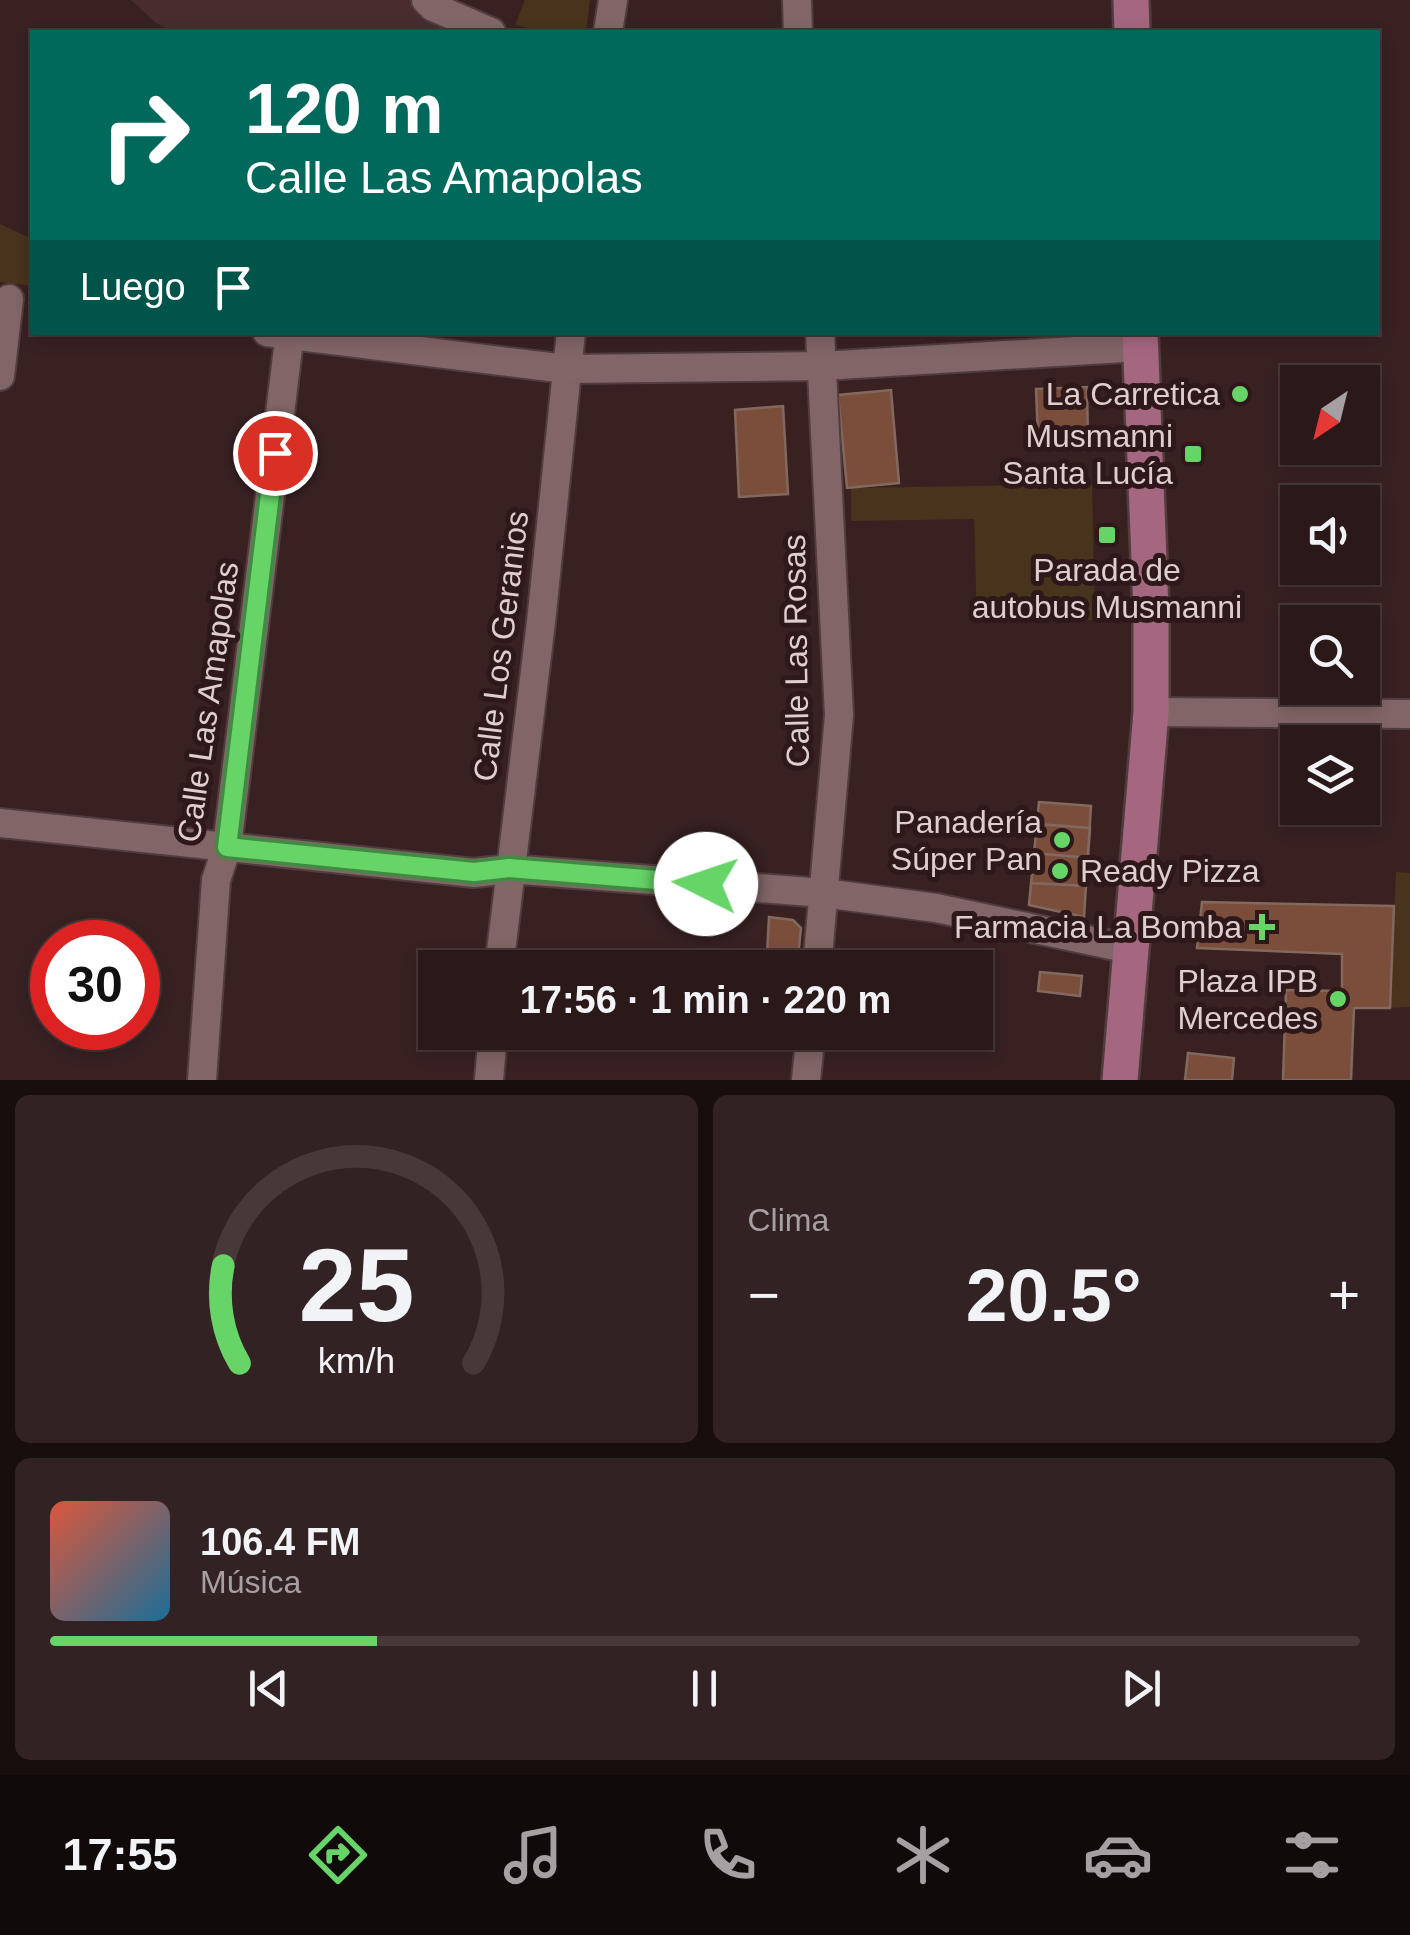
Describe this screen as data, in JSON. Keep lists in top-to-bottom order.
{
  "streets": {
    "street": ["Calle Los Geranios", "Calle Las Rosas", "Calle Las Amapolas"]
  },
  "places": {
    "other": [
      "La Carretica",
      "Panadería Súper Pan",
      "Ready Pizza",
      "Plaza IPB Mercedes"
    ],
    "transit": ["Musmanni Santa Lucía", "Parada de autobus Musmanni"],
    "health": ["Farmacia La Bomba"]
  },
  "north": "bottom left",
  "page": {
    "turn": ["120 m", "Calle Las Amapolas"],
    "then": "Luego",
    "limit": "30",
    "trip": "17:56 · 1 min · 220 m",
    "tile": "Clima",
    "heat": ["−", "20.5°", "+"],
    "song": ["106.4 FM", "Música"],
    "tabs": "17:55",
    "gauge": ["25", "km/h"]
  }
}
